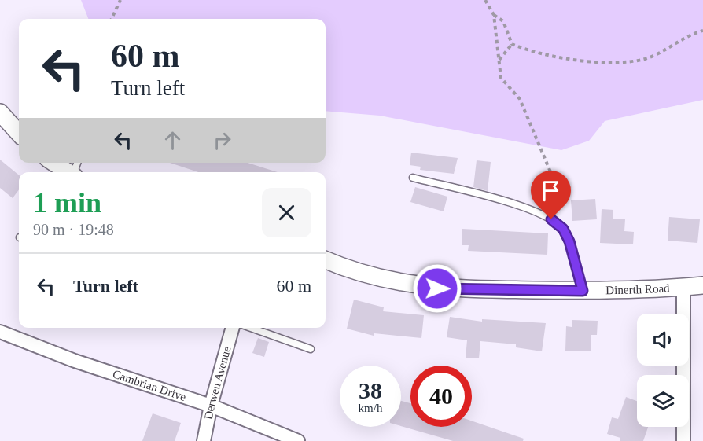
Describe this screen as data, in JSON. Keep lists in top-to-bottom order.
{
  "streets": {
    "street": ["Dinerth Road", "Derwen Avenue", "Cambrian Drive"]
  },
  "crossings": [
    ["Derwen Avenue", "Cambrian Drive"]
  ],
  "page": {
    "turn": ["60 m", "Turn left"],
    "heading": ["1 min", "90 m · 19:48"],
    "list": [
      {
        "name": "Turn left",
        "value": "60 m"
      }
    ],
    "speed": "38 km/h",
    "limit": "40"
  }
}
